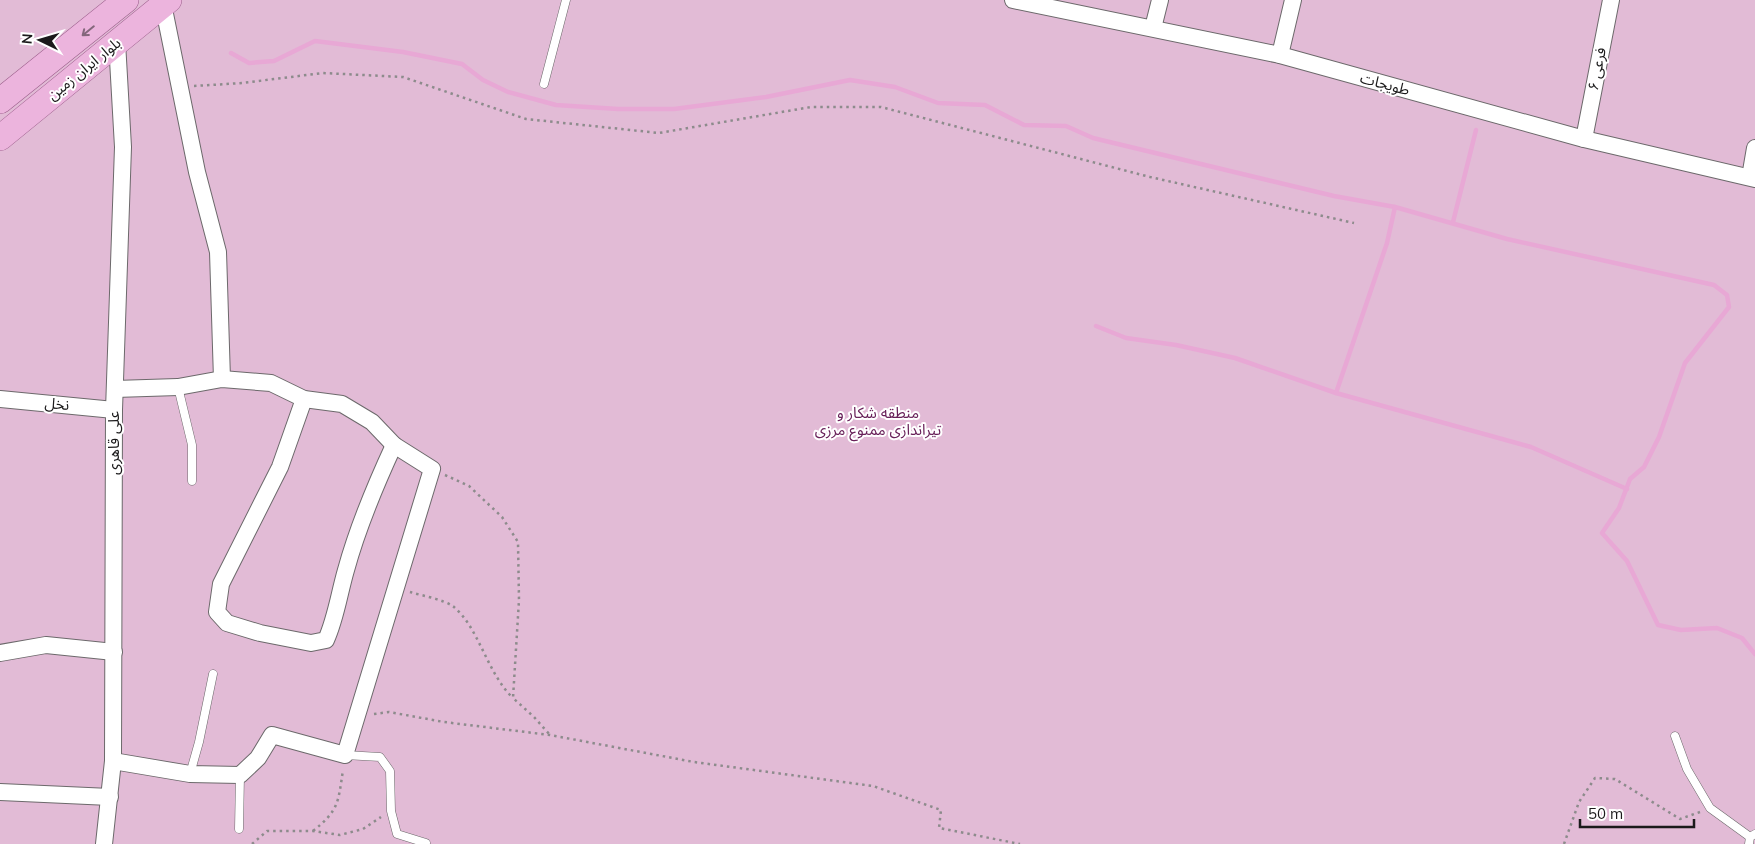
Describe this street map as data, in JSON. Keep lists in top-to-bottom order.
{
  "streets": {
    "main road": ["بلوار ایران زمین"],
    "street": [
      "فرعی ۶",
      "طویجات",
      "نخل",
      "علی قاهری"
    ]
  },
  "crossings": [
    ["بلوار ایران زمین", "علی قاهری"],
    ["فرعی ۶", "طویجات"],
    ["نخل", "علی قاهری"]
  ],
  "parks": ["منطقه شکار و تیراندازی ممنوع مرزی"],
  "scale_bar": "50 m",
  "north": "left"
}
